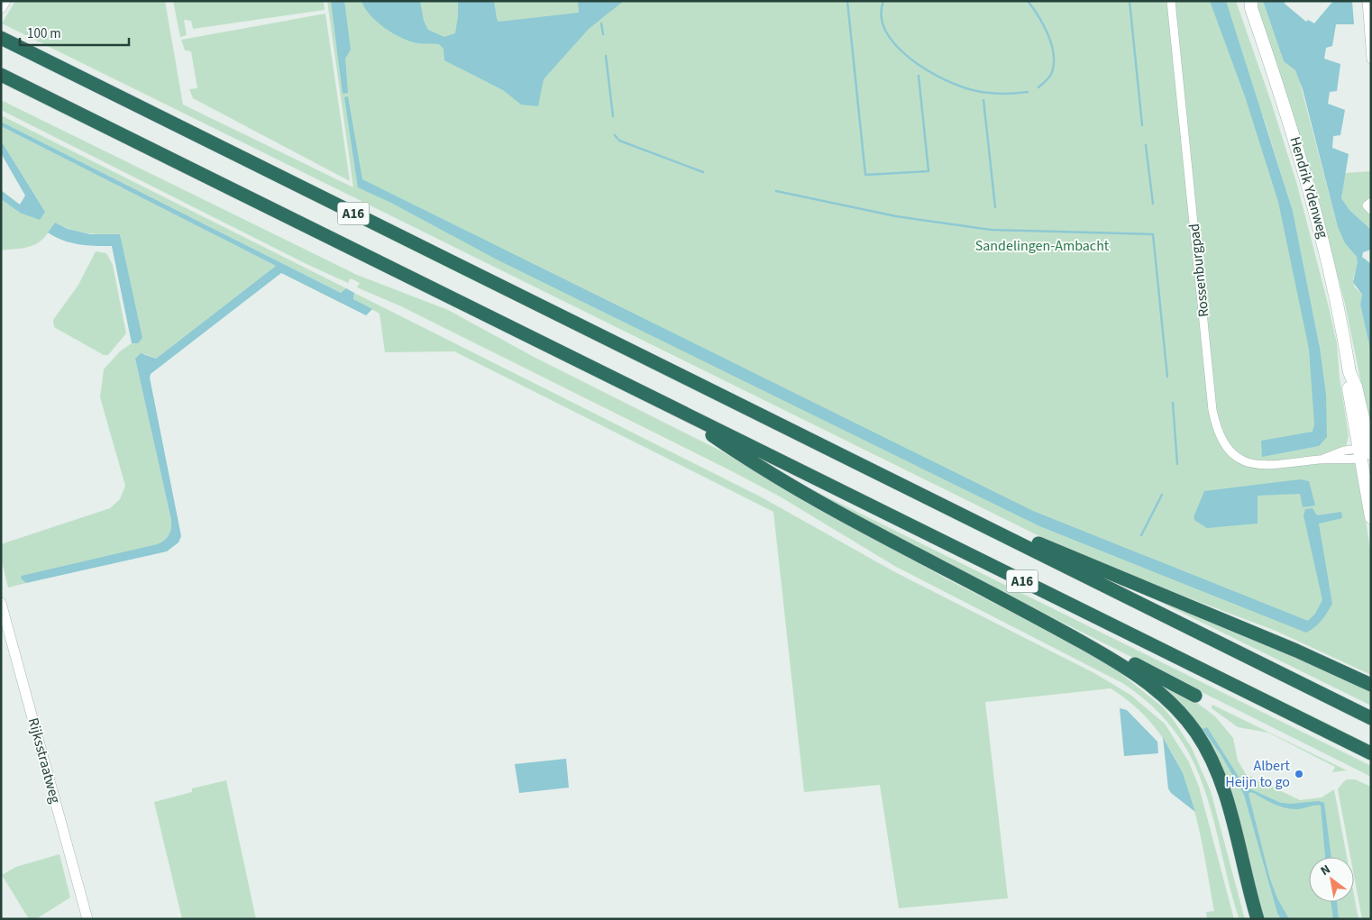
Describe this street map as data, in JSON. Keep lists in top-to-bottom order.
{
  "streets": {
    "highway": ["A16"],
    "main road": ["Hendrik Ydenweg"],
    "street": ["Rossenburgpad", "Rijksstraatweg"]
  },
  "crossings": [
    ["Hendrik Ydenweg", "Rossenburgpad"]
  ],
  "parks": ["Sandelingen-Ambacht"],
  "places": ["Albert Heijn to go"],
  "scale_bar": "100 m",
  "north": "top left"
}
